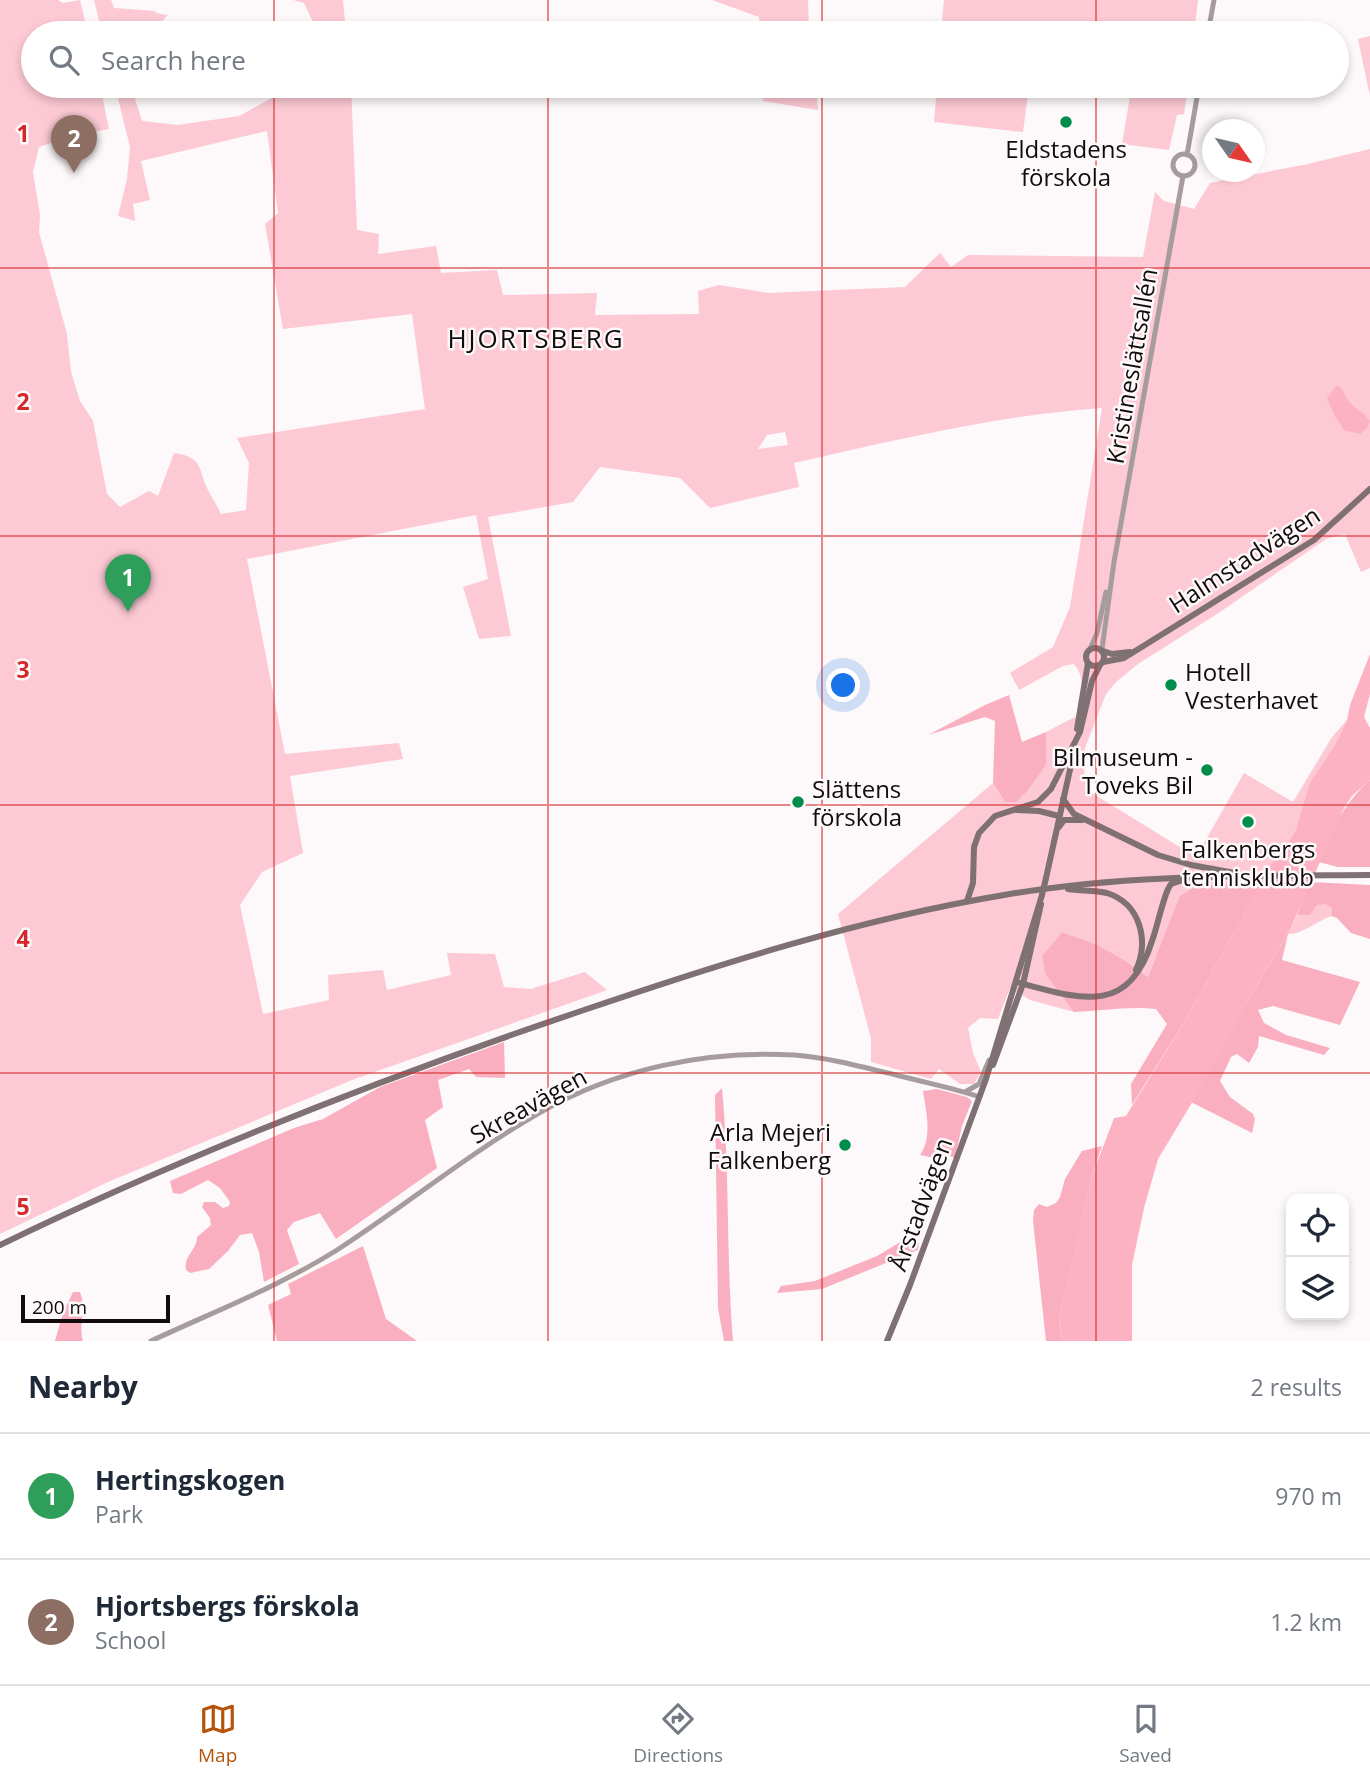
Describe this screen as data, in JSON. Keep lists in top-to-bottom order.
{
  "streets": {
    "main road": ["Halmstadvägen", "Årstadvägen"],
    "street": ["Kristineslättsallén", "Skreavägen"]
  },
  "crossings": [
    ["Kristineslättsallén", "Halmstadvägen"],
    ["Kristineslättsallén", "Årstadvägen"],
    ["Halmstadvägen", "Årstadvägen"],
    ["Skreavägen", "Årstadvägen"]
  ],
  "districts": ["HJORTSBERG"],
  "places": [
    "Eldstadens förskola",
    "Hotell Vesterhavet",
    "Bilmuseum - Toveks Bil",
    "Slättens förskola",
    "Falkenbergs tennisklubb",
    "Arla Mejeri Falkenberg"
  ],
  "scale_bar": "200 m",
  "north": "bottom right",
  "page": {
    "search": "Search here",
    "pins": ["2", "1"],
    "scale": "200 m",
    "heading": ["Nearby", "2 results"],
    "list": [
      {
        "mark": "1",
        "name": "Hertingskogen",
        "note": "Park",
        "value": "970 m"
      },
      {
        "mark": "2",
        "name": "Hjortsbergs förskola",
        "note": "School",
        "value": "1.2 km"
      }
    ],
    "nav": ["Map", "Directions", "Saved"]
  },
  "grid": {
    "rows": [
      "1",
      "2",
      "3",
      "4",
      "5"
    ]
  }
}
